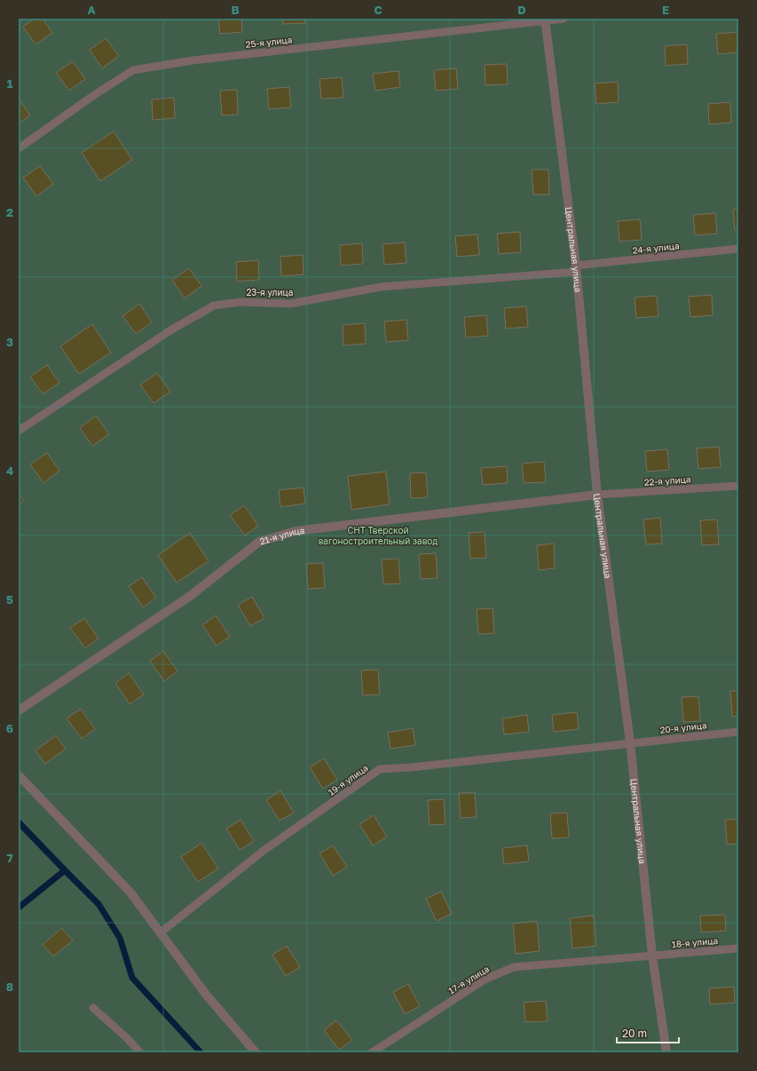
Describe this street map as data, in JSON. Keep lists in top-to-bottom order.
{
  "streets": {
    "street": ["Центральная улица", "21-я улица"],
    "lane": [
      "25-я улица",
      "24-я улица",
      "23-я улица",
      "22-я улица",
      "20-я улица",
      "19-я улица",
      "18-я улица",
      "17-я улица"
    ]
  },
  "crossings": [
    ["25-я улица", "Центральная улица"],
    ["24-я улица", "Центральная улица"],
    ["24-я улица", "23-я улица"],
    ["Центральная улица", "23-я улица"],
    ["Центральная улица", "22-я улица"],
    ["Центральная улица", "21-я улица"],
    ["Центральная улица", "20-я улица"],
    ["Центральная улица", "19-я улица"],
    ["Центральная улица", "18-я улица"],
    ["Центральная улица", "17-я улица"],
    ["22-я улица", "21-я улица"],
    ["20-я улица", "19-я улица"],
    ["18-я улица", "17-я улица"]
  ],
  "parks": ["СНТ Тверской вагоностроительный завод"],
  "scale_bar": "20 m",
  "grid": {
    "columns": [
      "A",
      "B",
      "C",
      "D",
      "E"
    ],
    "rows": [
      "1",
      "2",
      "3",
      "4",
      "5",
      "6",
      "7",
      "8"
    ]
  }
}
